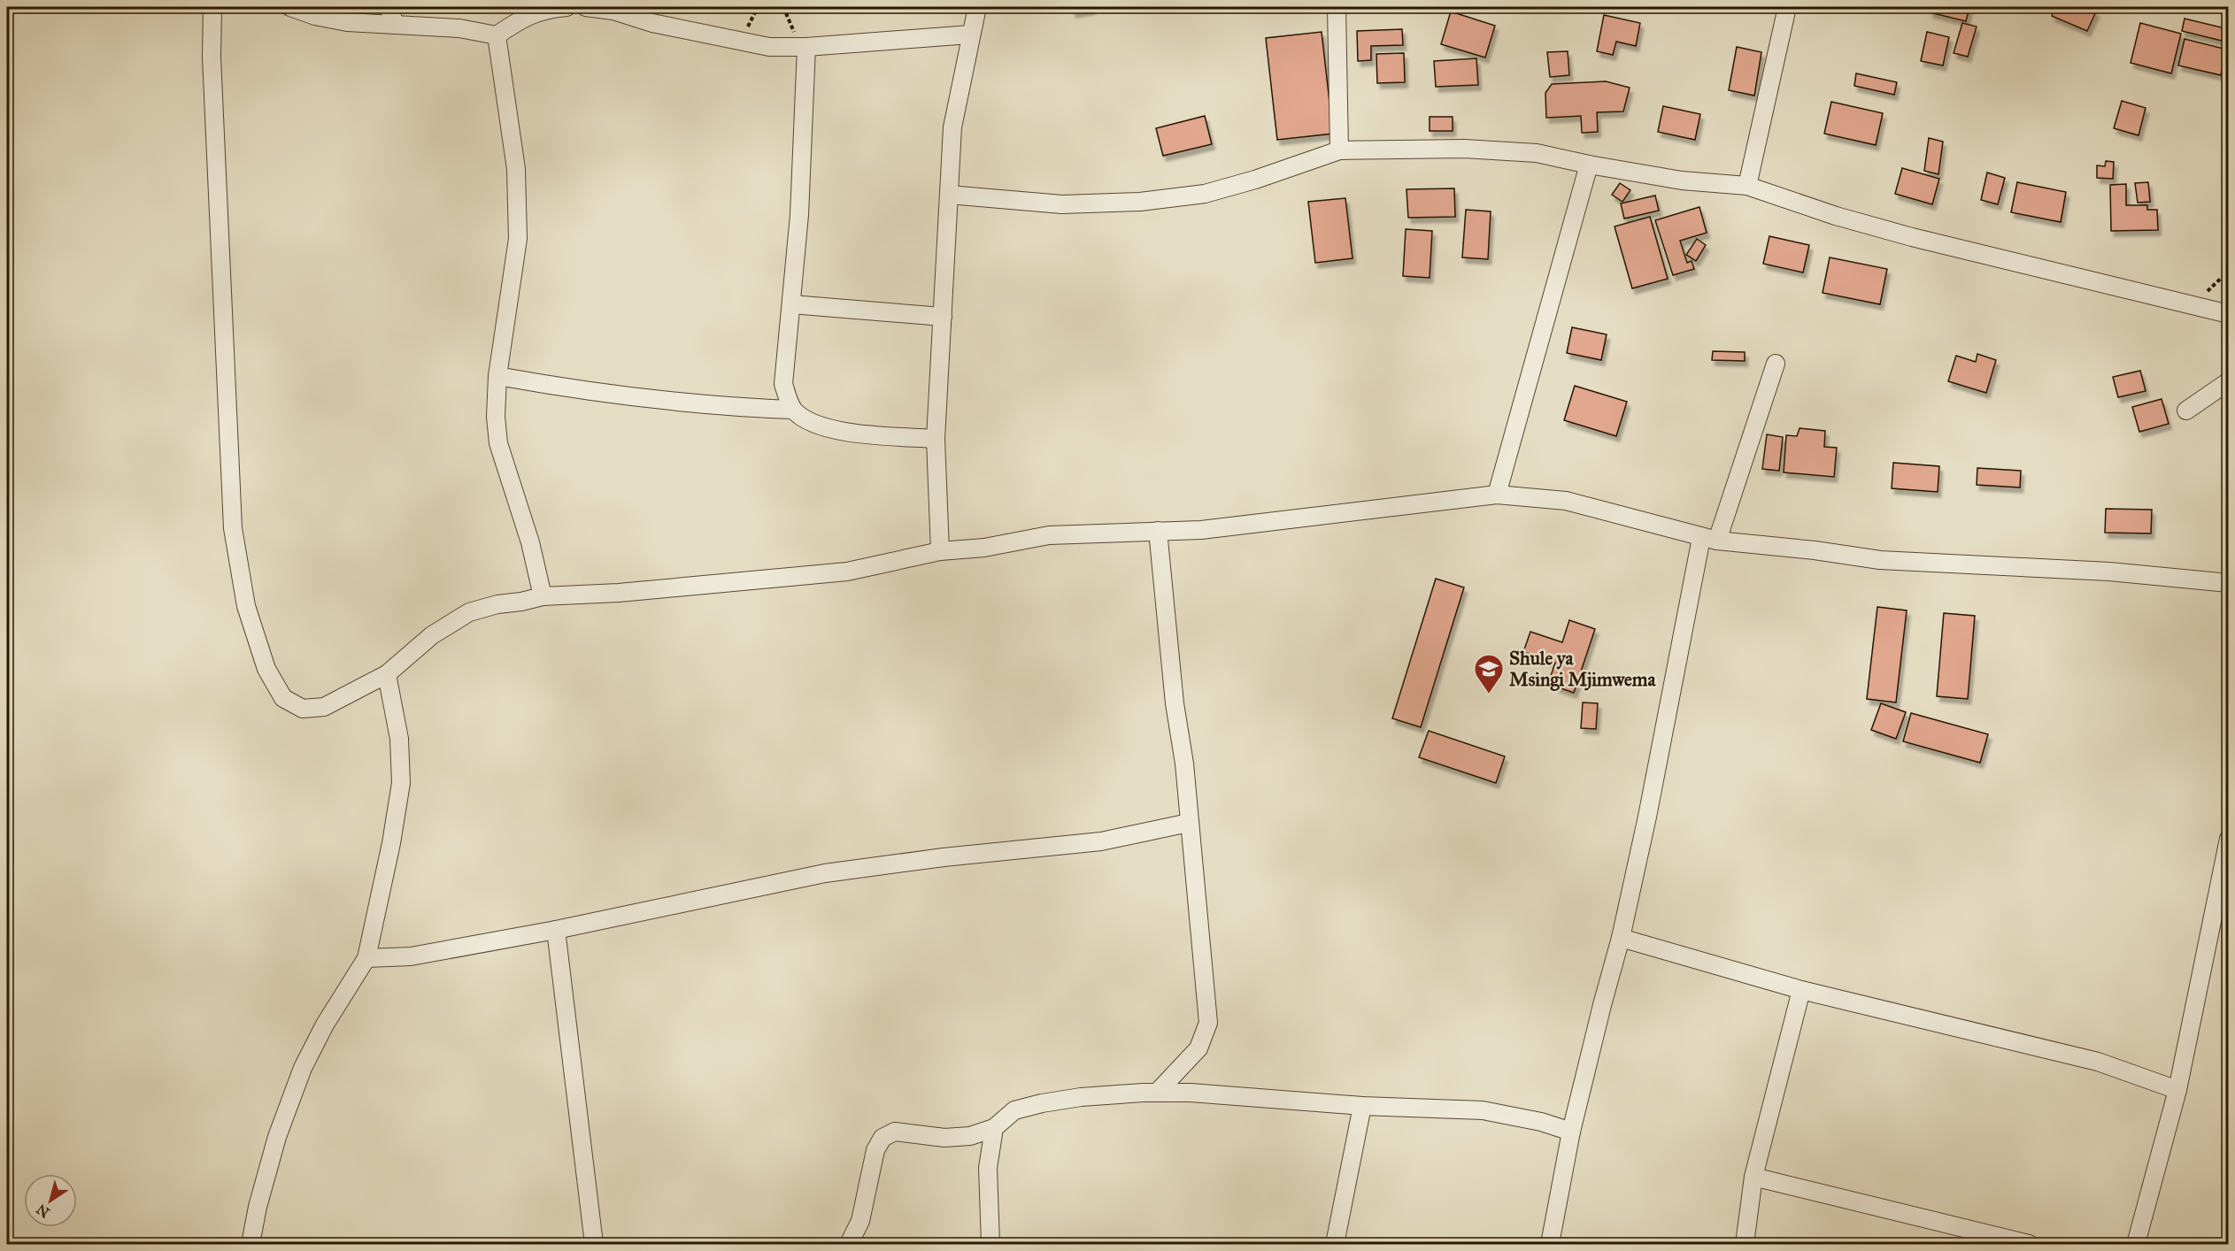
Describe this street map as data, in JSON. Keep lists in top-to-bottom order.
{
  "places": {
    "school or university": ["Shule ya Msingi Mjimwema"]
  },
  "north": "bottom left"
}
